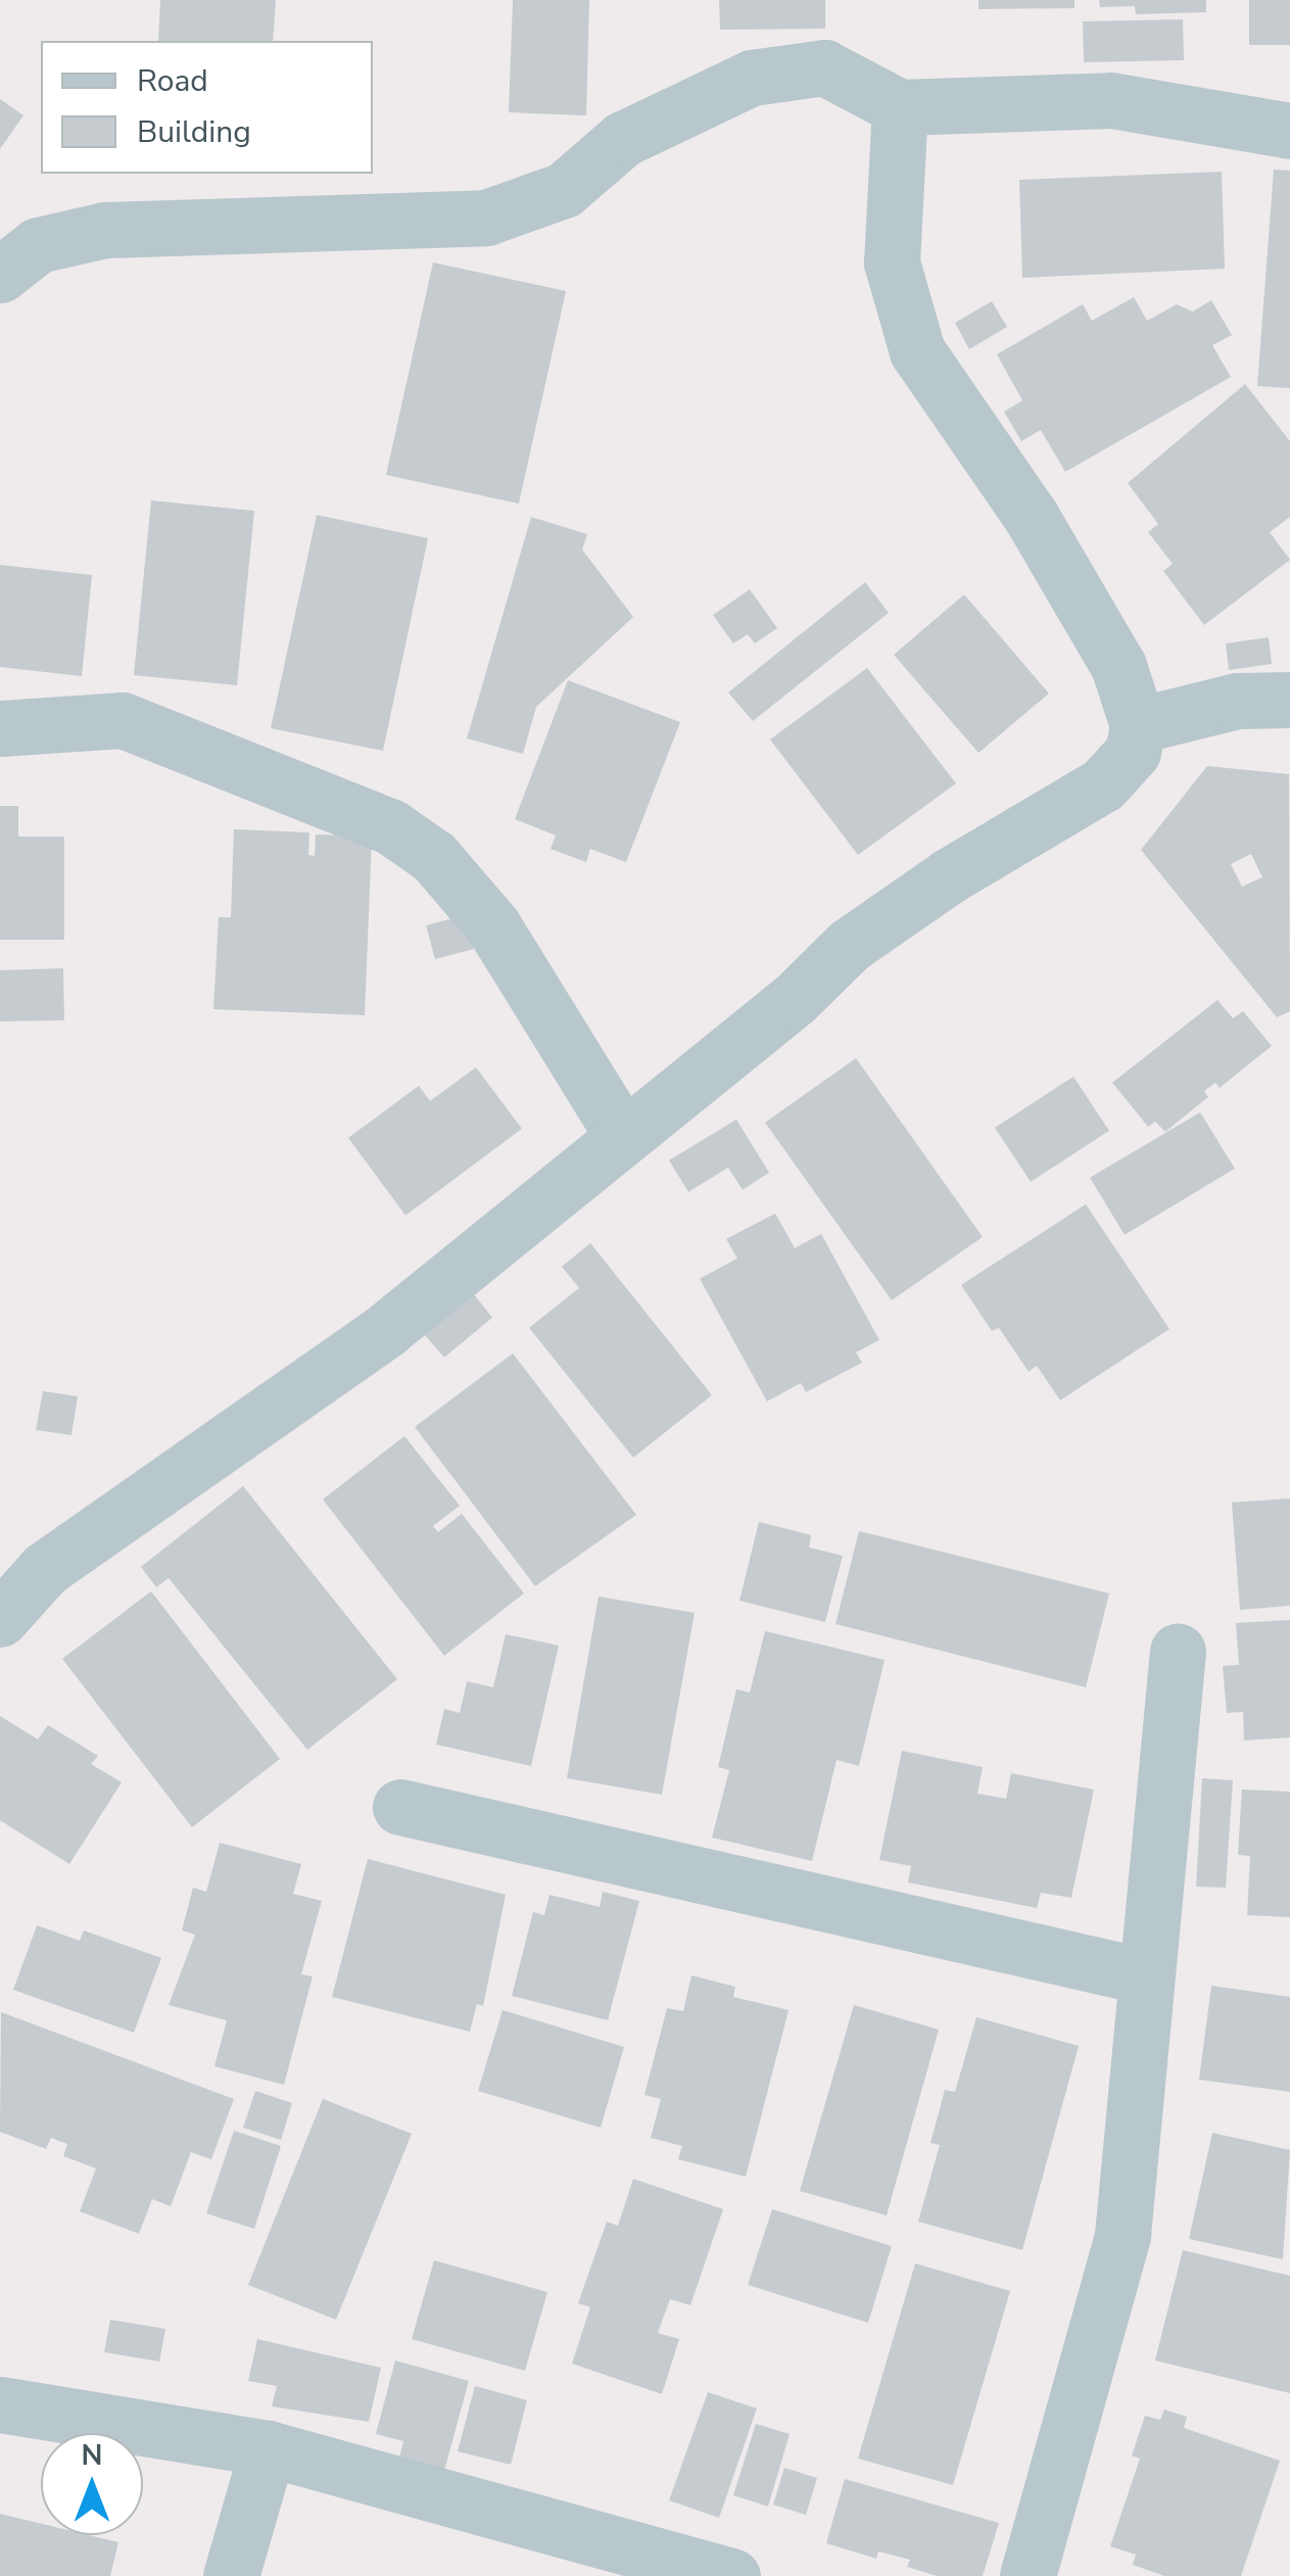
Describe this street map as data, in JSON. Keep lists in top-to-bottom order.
{
  "legend": ["Road", "Building"],
  "north": "top"
}
